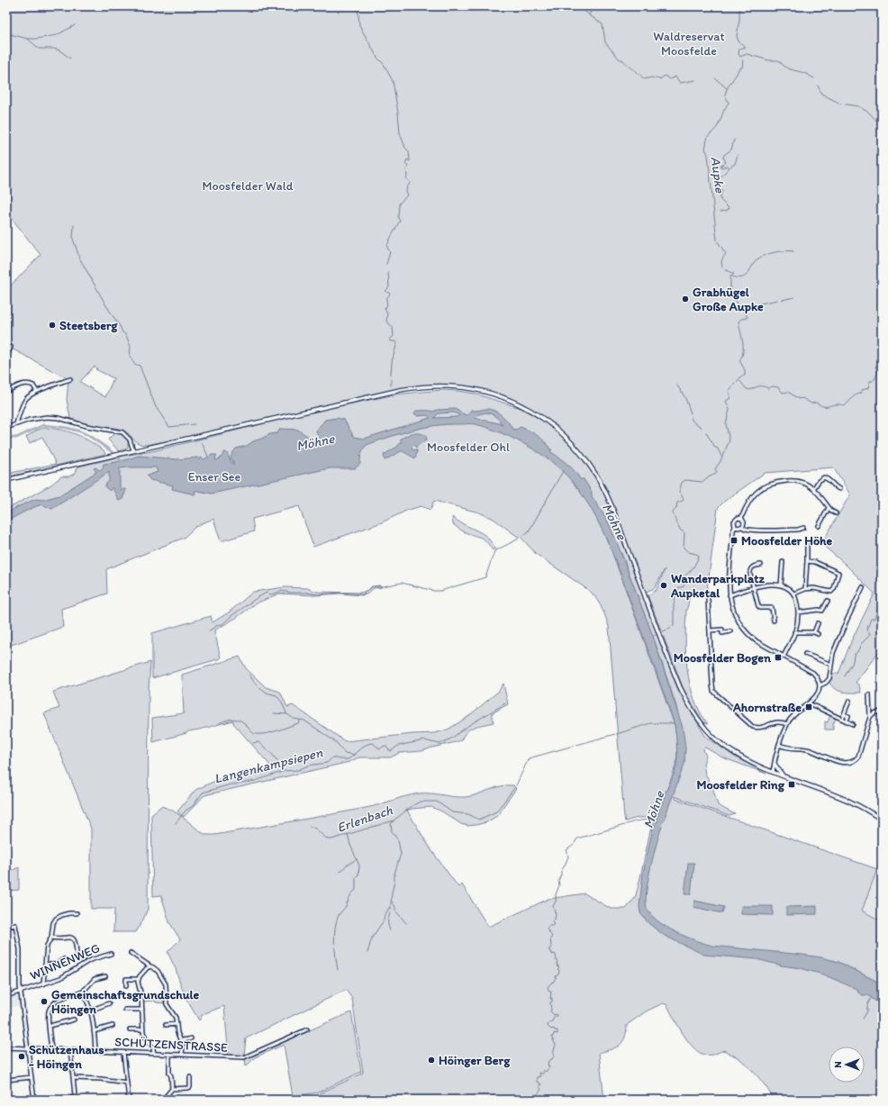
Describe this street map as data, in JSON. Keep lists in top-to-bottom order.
{
  "streets": {
    "street": ["WINNENWEG", "SCHÜTZENSTRASSE"]
  },
  "water": [
    "Aupke",
    "Möhne",
    "Langenkampsiepen",
    "Erlenbach"
  ],
  "parks": [
    "Waldreservat Moosfelde",
    "Moosfelder Wald",
    "Moosfelder Ohl",
    "Enser See"
  ],
  "places": {
    "other": [
      "Grabhügel Große Aupke",
      "Steetsberg",
      "Wanderparkplatz Aupketal",
      "Gemeinschaftsgrundschule Höingen",
      "Schützenhaus - Höingen",
      "Höinger Berg"
    ],
    "transit": [
      "Moosfelder Höhe",
      "Moosfelder Bogen",
      "Ahornstraße",
      "Moosfelder Ring"
    ]
  },
  "north": "left"
}
